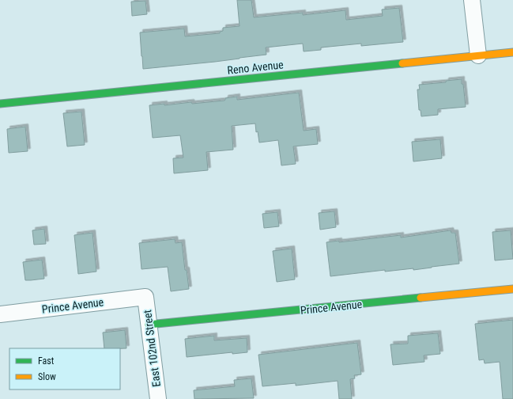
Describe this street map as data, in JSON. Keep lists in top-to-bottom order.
{
  "streets": {
    "street": ["Reno Avenue", "Prince Avenue", "East 102nd Street"]
  },
  "crossings": [
    ["Prince Avenue", "East 102nd Street"]
  ],
  "legend": ["Fast", "Slow"]
}
